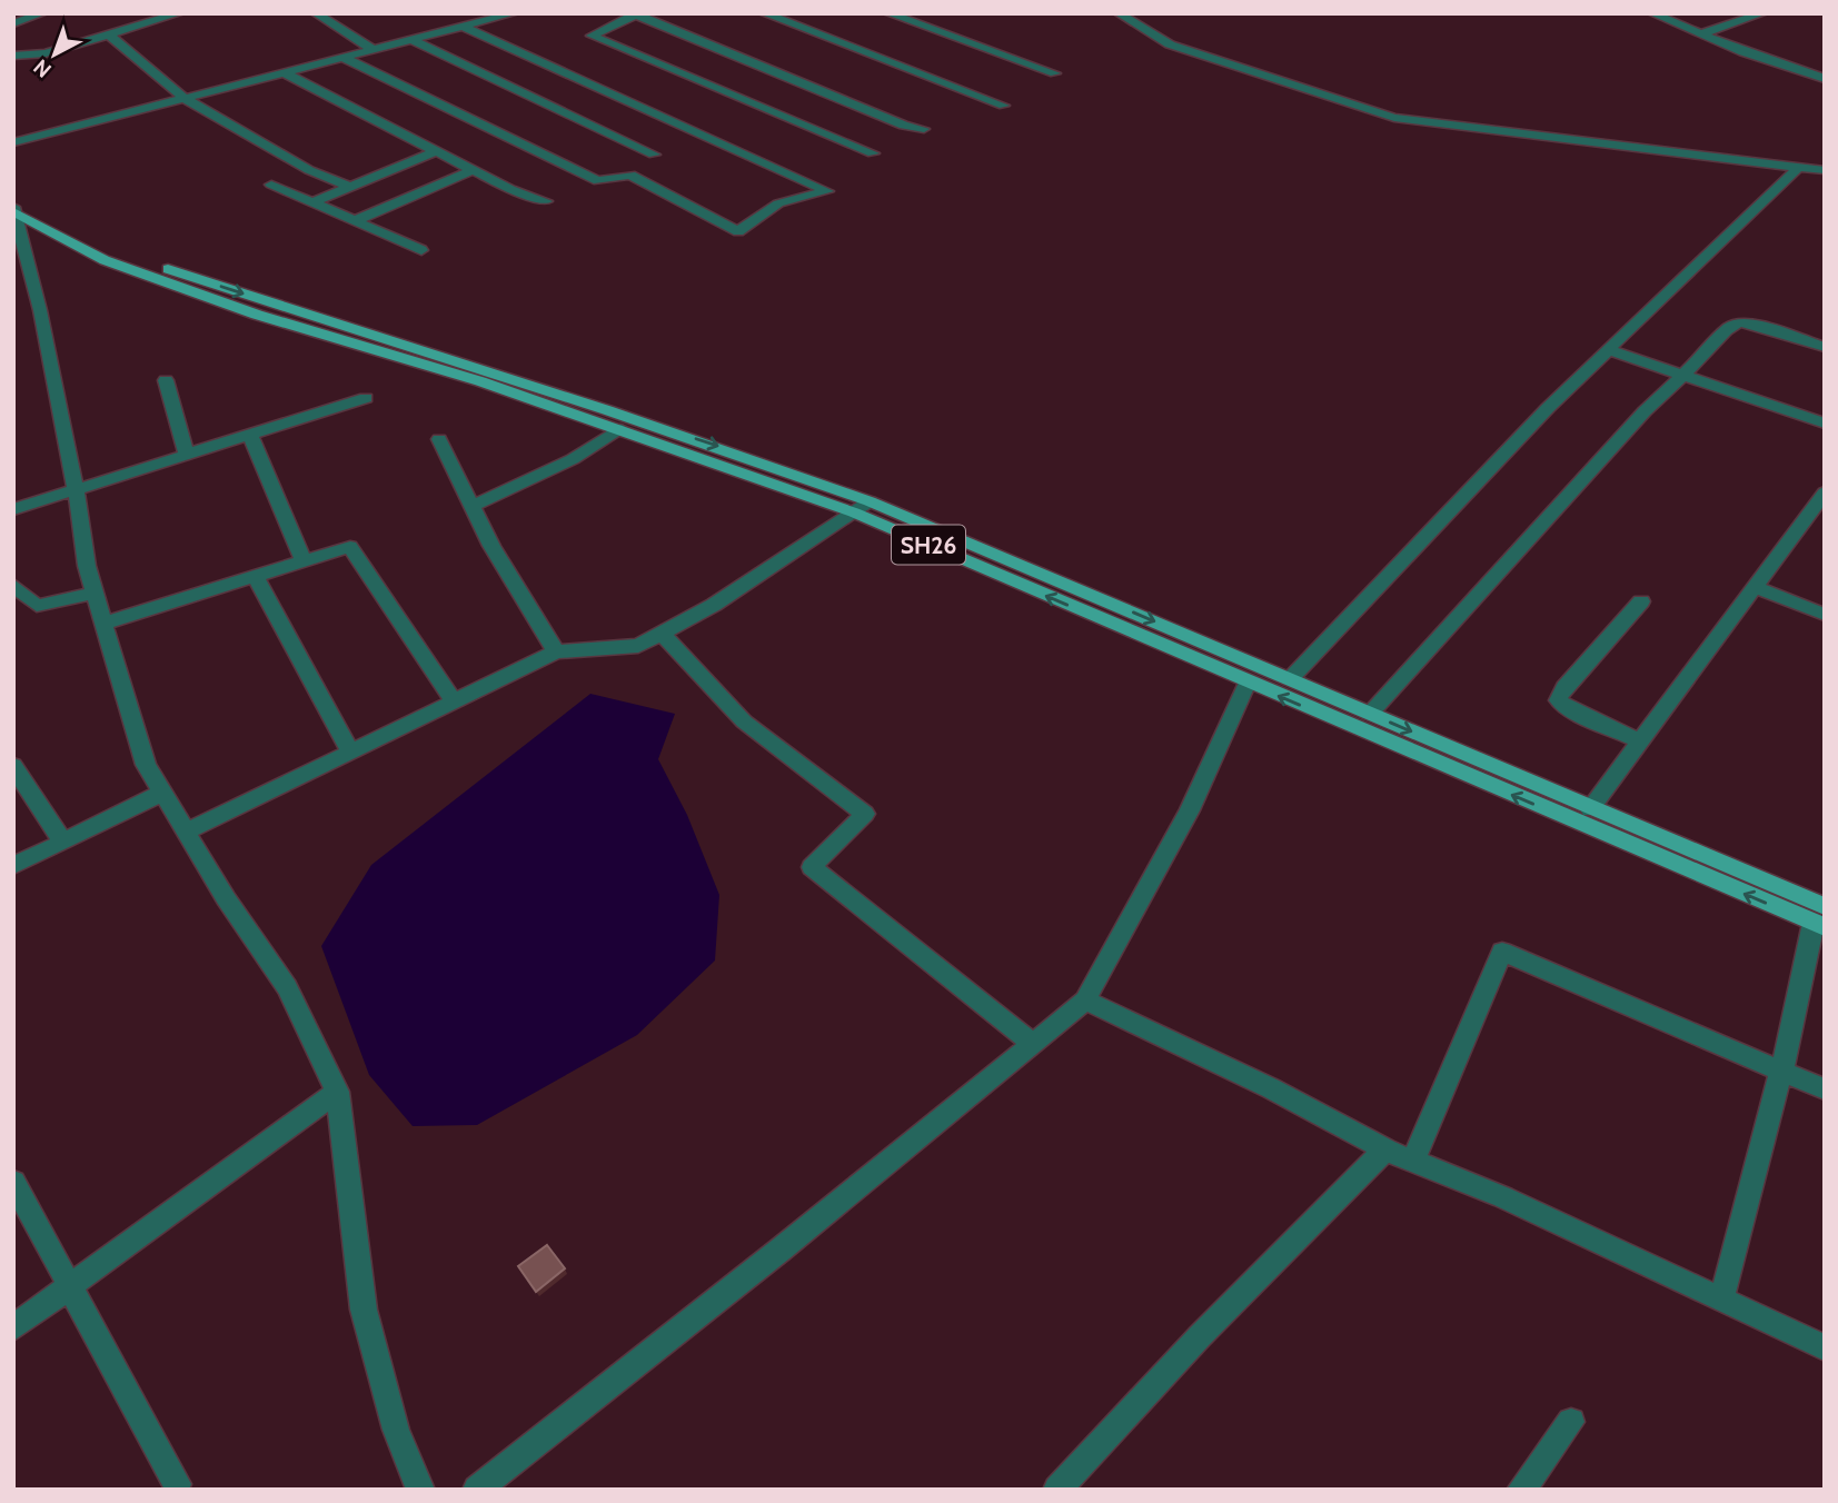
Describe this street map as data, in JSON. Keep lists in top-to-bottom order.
{
  "streets": {
    "main road": ["SH26"]
  },
  "north": "bottom left"
}
